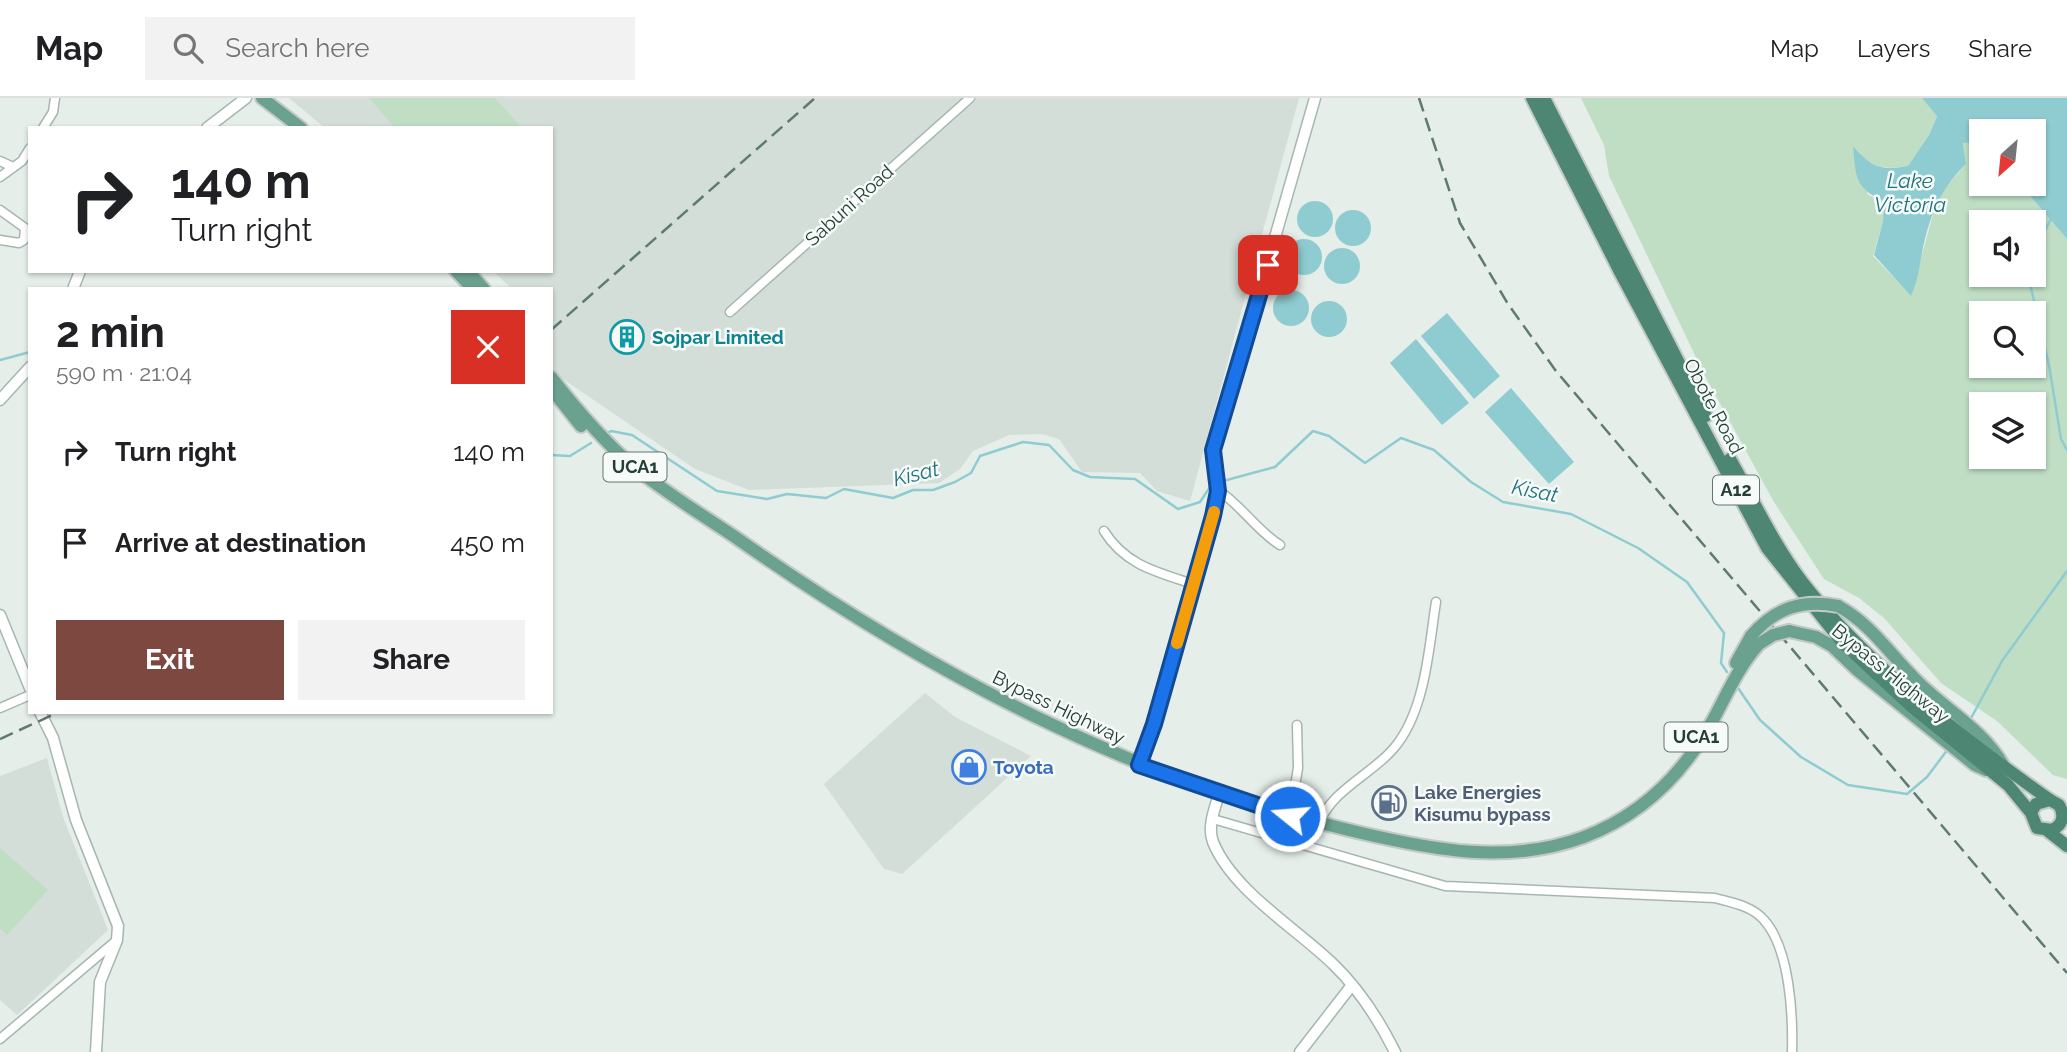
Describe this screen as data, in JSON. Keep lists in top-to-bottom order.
{
  "streets": {
    "highway": ["Obote Road", "A12"],
    "main road": ["UCA1", "Bypass Highway"],
    "street": ["Sabuni Road"]
  },
  "crossings": [
    ["Obote Road", "A12"],
    ["Obote Road", "Bypass Highway"]
  ],
  "water": ["Lake Victoria", "Kisat"],
  "places": {
    "building": ["Sojpar Limited"],
    "shop": ["Toyota"],
    "fuel station": ["Lake Energies Kisumu bypass"]
  },
  "north": "bottom left",
  "page": {
    "header": "Map",
    "search": "Search here",
    "nav": ["Map", "Layers", "Share"],
    "turn": ["140 m", "Turn right"],
    "heading": ["2 min", "590 m · 21:04"],
    "list": [
      {
        "name": "Turn right",
        "value": "140 m"
      },
      {
        "name": "Arrive at destination",
        "value": "450 m"
      }
    ],
    "buttons": ["Exit", "Share"]
  }
}
